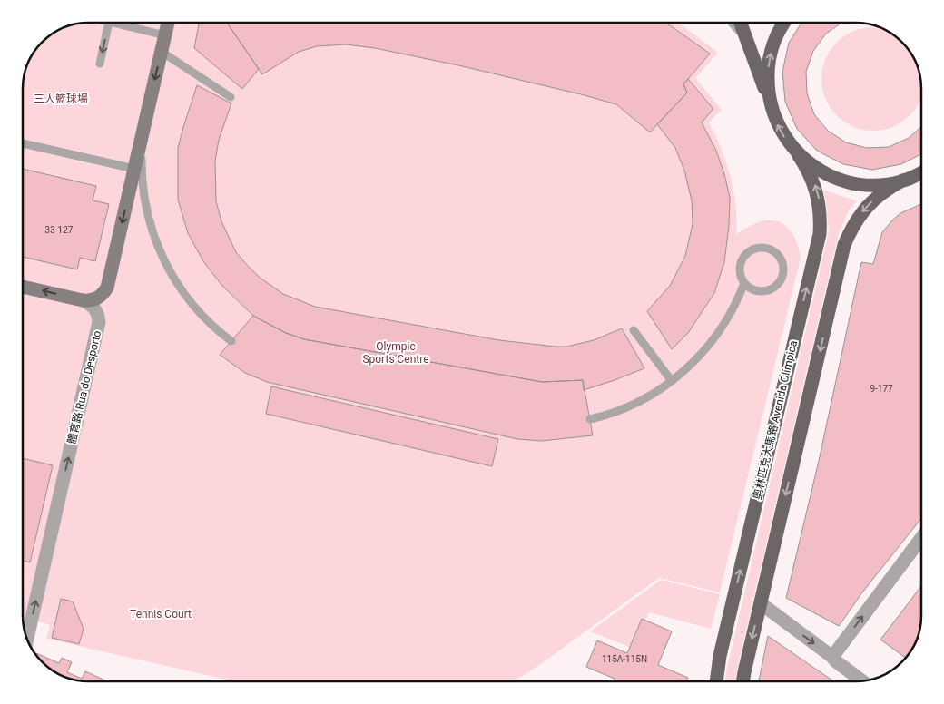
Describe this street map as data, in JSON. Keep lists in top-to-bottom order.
{
  "streets": {
    "main road": ["奧林匹克大馬路 Avenida Olímpica"],
    "street": ["體育路 Rua do Desporto"]
  },
  "parks": ["三人籃球場", "Olympic Sports Centre", "Tennis Court"],
  "house_numbers": ["33-127", "9-177", "115A-115N"]
}
